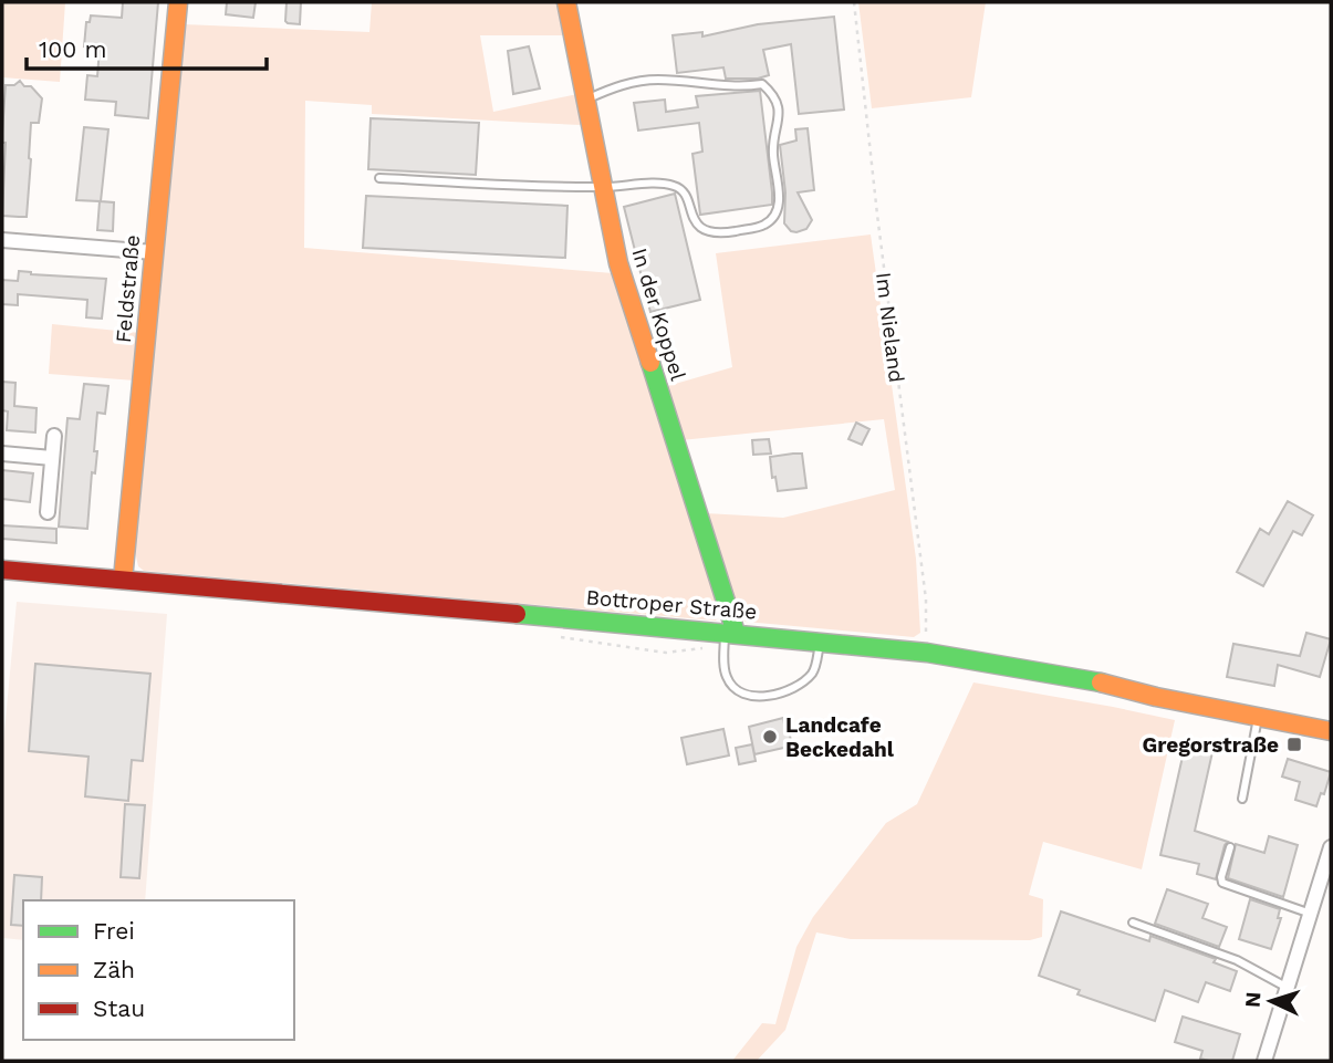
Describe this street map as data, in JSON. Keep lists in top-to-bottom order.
{
  "streets": {
    "main road": ["Feldstraße", "In der Koppel", "Bottroper Straße"],
    "path": ["Im Nieland"]
  },
  "crossings": [
    ["Feldstraße", "Bottroper Straße"],
    ["In der Koppel", "Bottroper Straße"],
    ["Im Nieland", "Bottroper Straße"]
  ],
  "places": {
    "other": ["Landcafe Beckedahl"],
    "transit": ["Gregorstraße"]
  },
  "legend": ["Frei", "Zäh", "Stau"],
  "scale_bar": "100 m",
  "north": "left"
}
